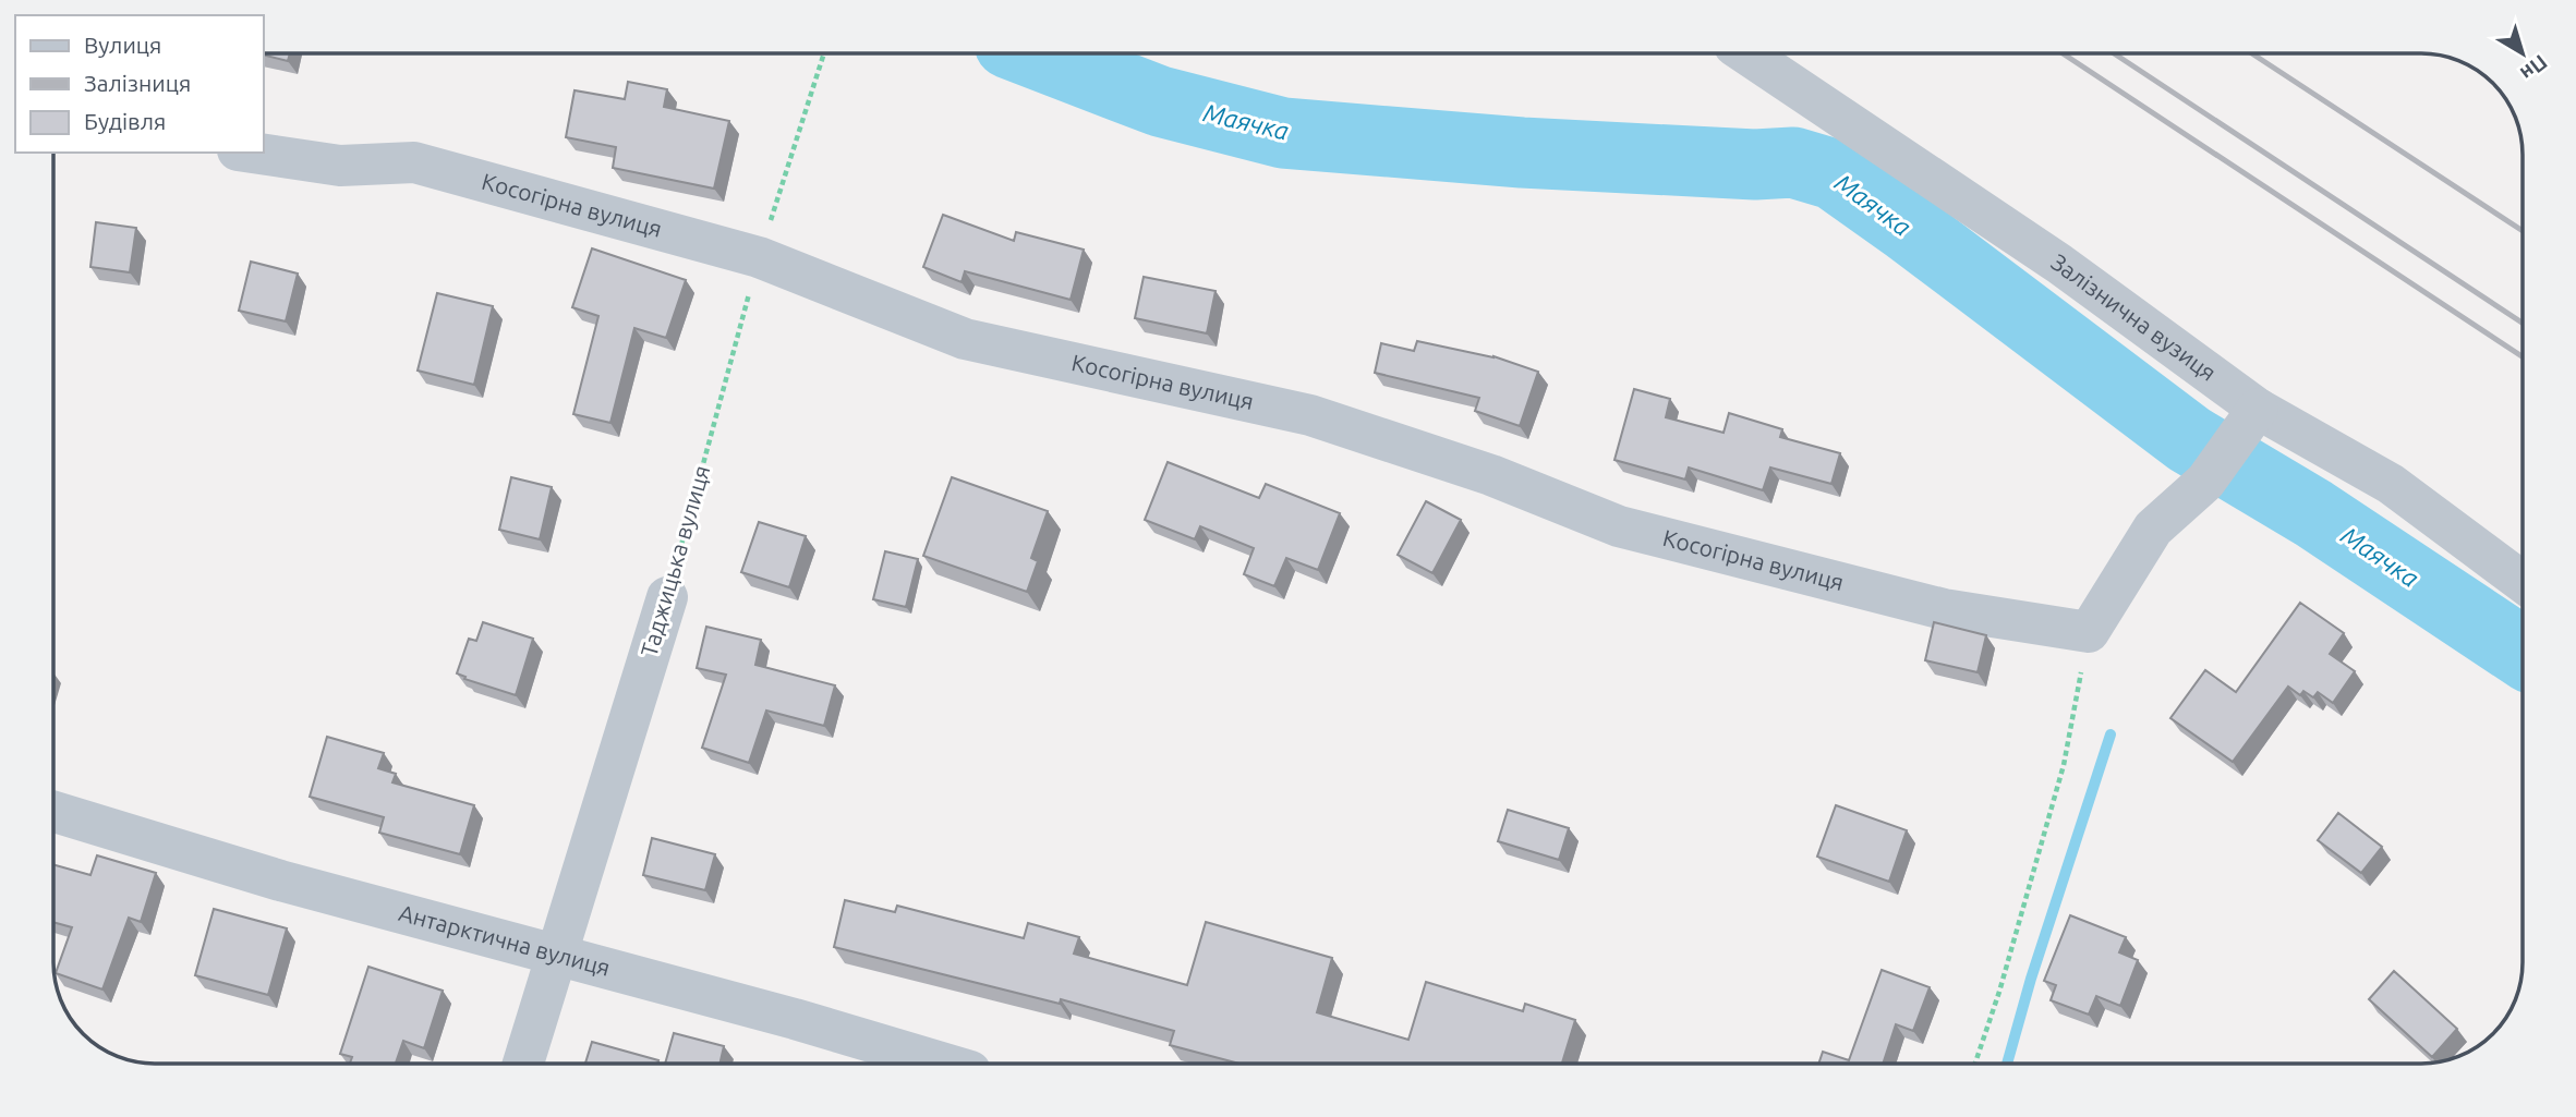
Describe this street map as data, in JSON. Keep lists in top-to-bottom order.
{
  "streets": {
    "street": [
      "Косогірна вулиця",
      "Залізнична вузиця",
      "Таджицька вулиця",
      "Антарктична вулиця"
    ]
  },
  "crossings": [
    ["Косогірна вулиця", "Таджицька вулиця"],
    ["Таджицька вулиця", "Антарктична вулиця"]
  ],
  "water": ["Маячка"],
  "legend": ["Вулиця", "Залізниця", "Будівля"],
  "north": "bottom right"
}
